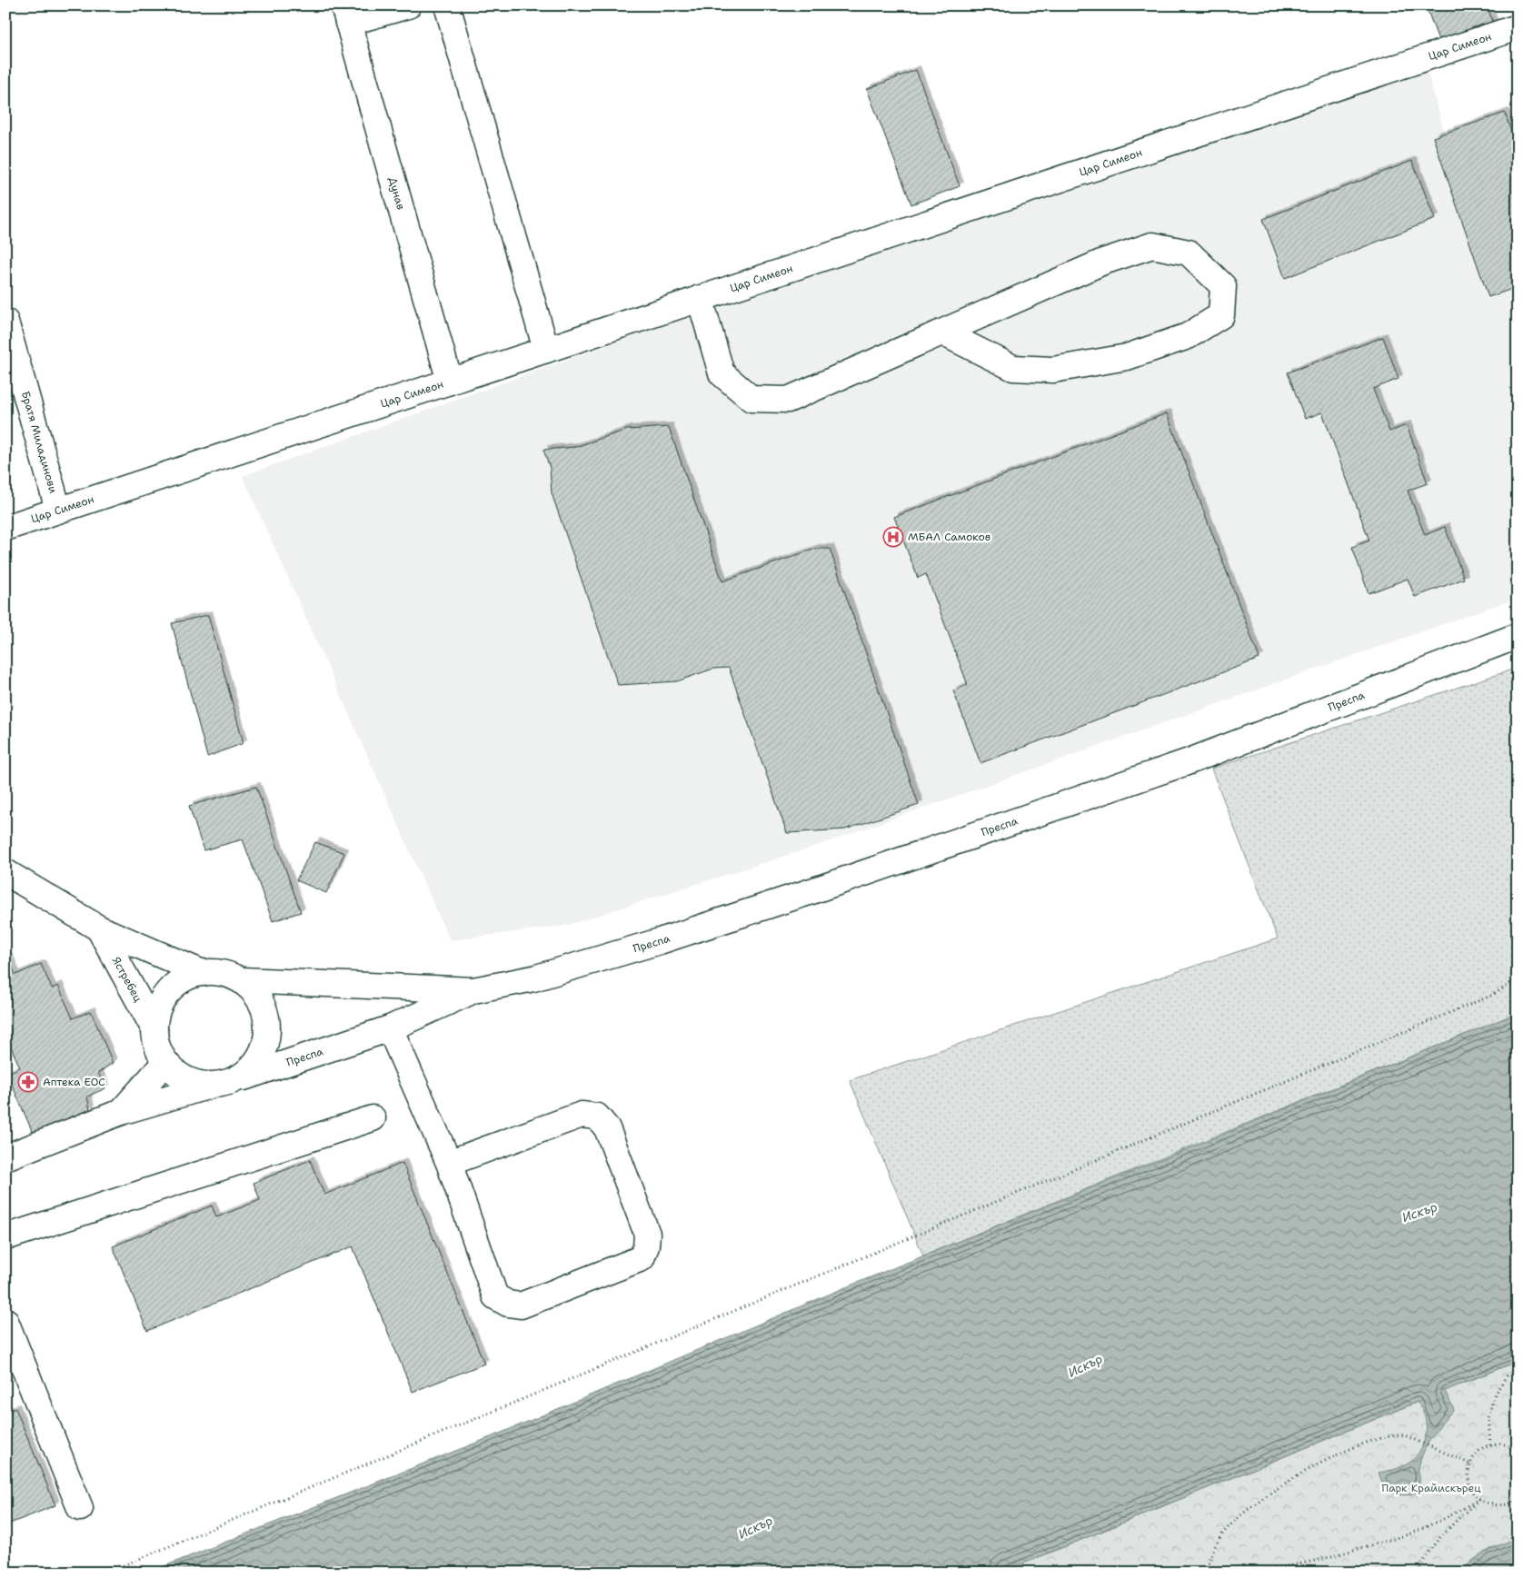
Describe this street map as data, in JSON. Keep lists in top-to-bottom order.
{
  "streets": {
    "street": [
      "Цар Симеон",
      "Дунав",
      "Братя Миладинови",
      "Преспа",
      "Ястребец"
    ]
  },
  "crossings": [
    ["Цар Симеон", "Дунав"],
    ["Цар Симеон", "Братя Миладинови"],
    ["Преспа", "Ястребец"]
  ],
  "water": ["Искър"],
  "parks": ["Парк Крайискърец"],
  "places": {
    "hospital": ["МБАЛ Самоков"],
    "pharmacy": ["Аптека ЕОС"]
  }
}
